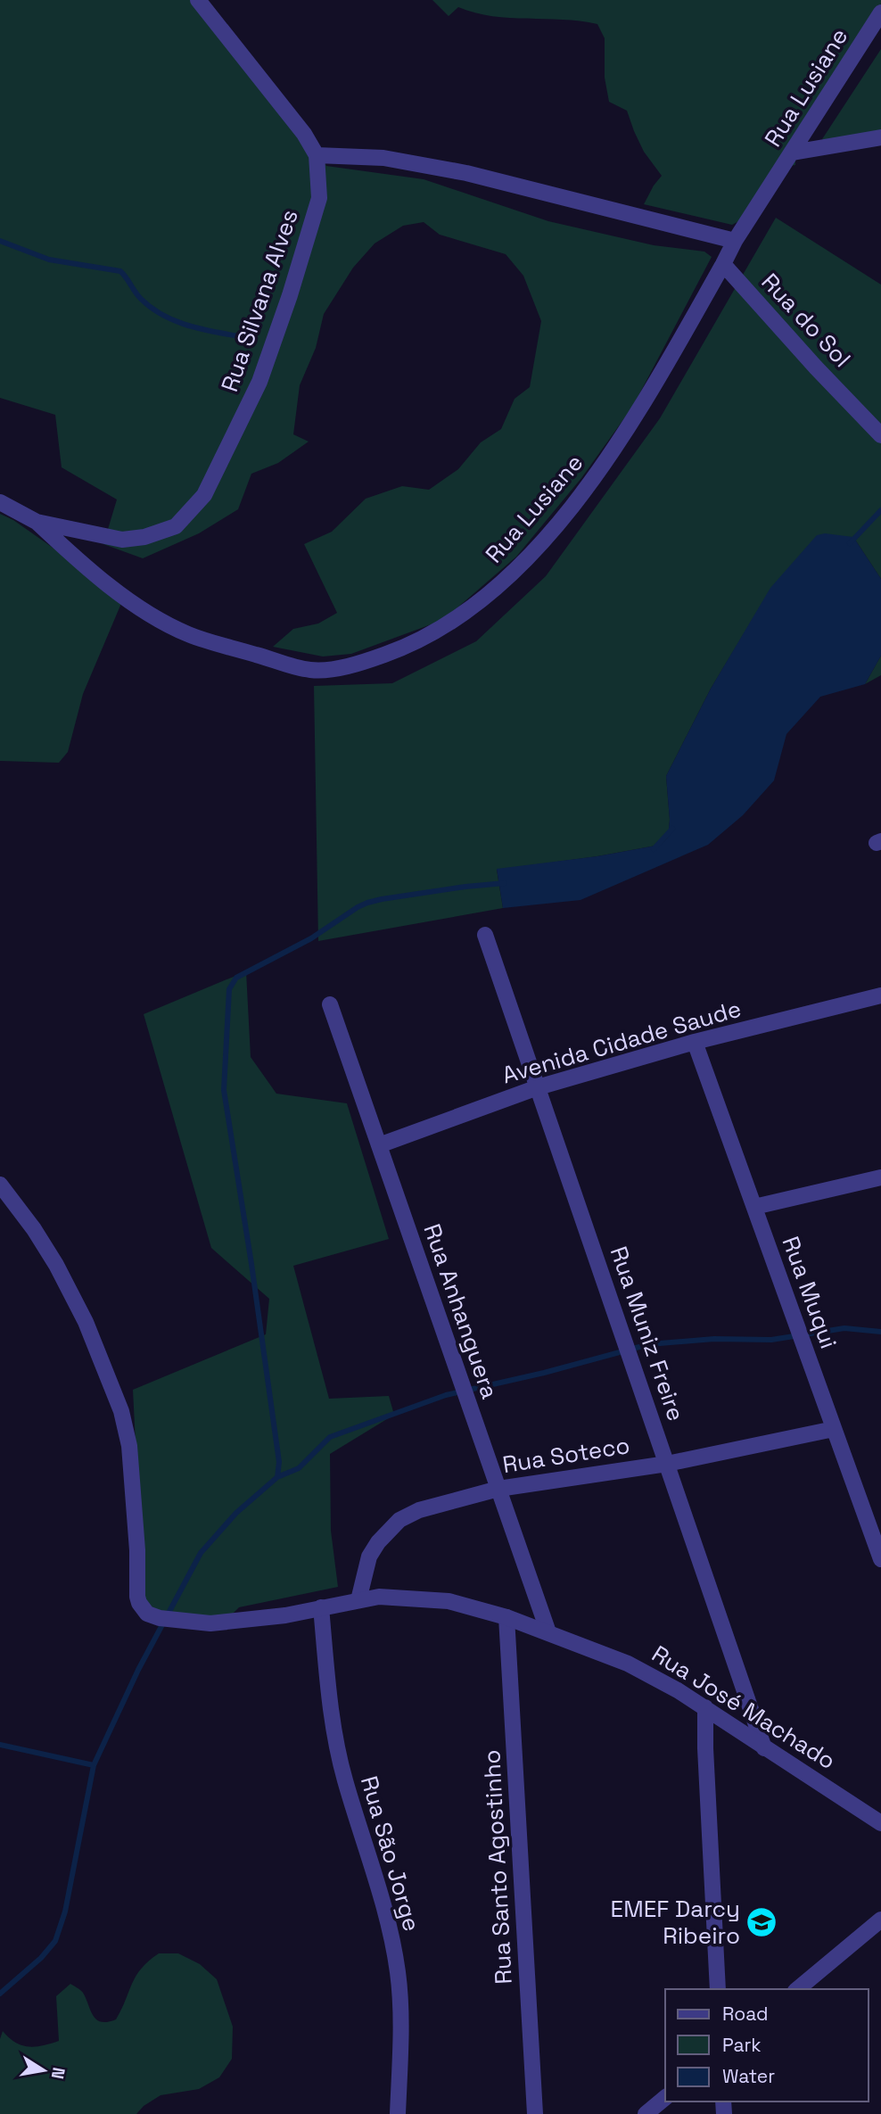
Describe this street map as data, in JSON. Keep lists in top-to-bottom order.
{
  "streets": {
    "street": [
      "Rua Lusiane",
      "Rua Silvana Alves",
      "Rua do Sol",
      "Avenida Cidade Saude",
      "Rua Muqui",
      "Rua Anhanguera",
      "Rua Muniz Freire",
      "Rua Soteco",
      "Rua José Machado",
      "Rua São Jorge",
      "Rua Santo Agostinho"
    ]
  },
  "crossings": [
    ["Rua Lusiane", "Rua Silvana Alves"],
    ["Rua Lusiane", "Rua do Sol"],
    ["Avenida Cidade Saude", "Rua Muqui"],
    ["Avenida Cidade Saude", "Rua Anhanguera"],
    ["Avenida Cidade Saude", "Rua Muniz Freire"],
    ["Rua Muqui", "Rua Soteco"],
    ["Rua Anhanguera", "Rua Soteco"],
    ["Rua Anhanguera", "Rua José Machado"],
    ["Rua Muniz Freire", "Rua Soteco"],
    ["Rua Muniz Freire", "Rua José Machado"],
    ["Rua Soteco", "Rua José Machado"],
    ["Rua José Machado", "Rua São Jorge"],
    ["Rua José Machado", "Rua Santo Agostinho"]
  ],
  "places": {
    "school or university": ["EMEF Darcy Ribeiro"]
  },
  "legend": ["Road", "Park", "Water"],
  "north": "right"
}
